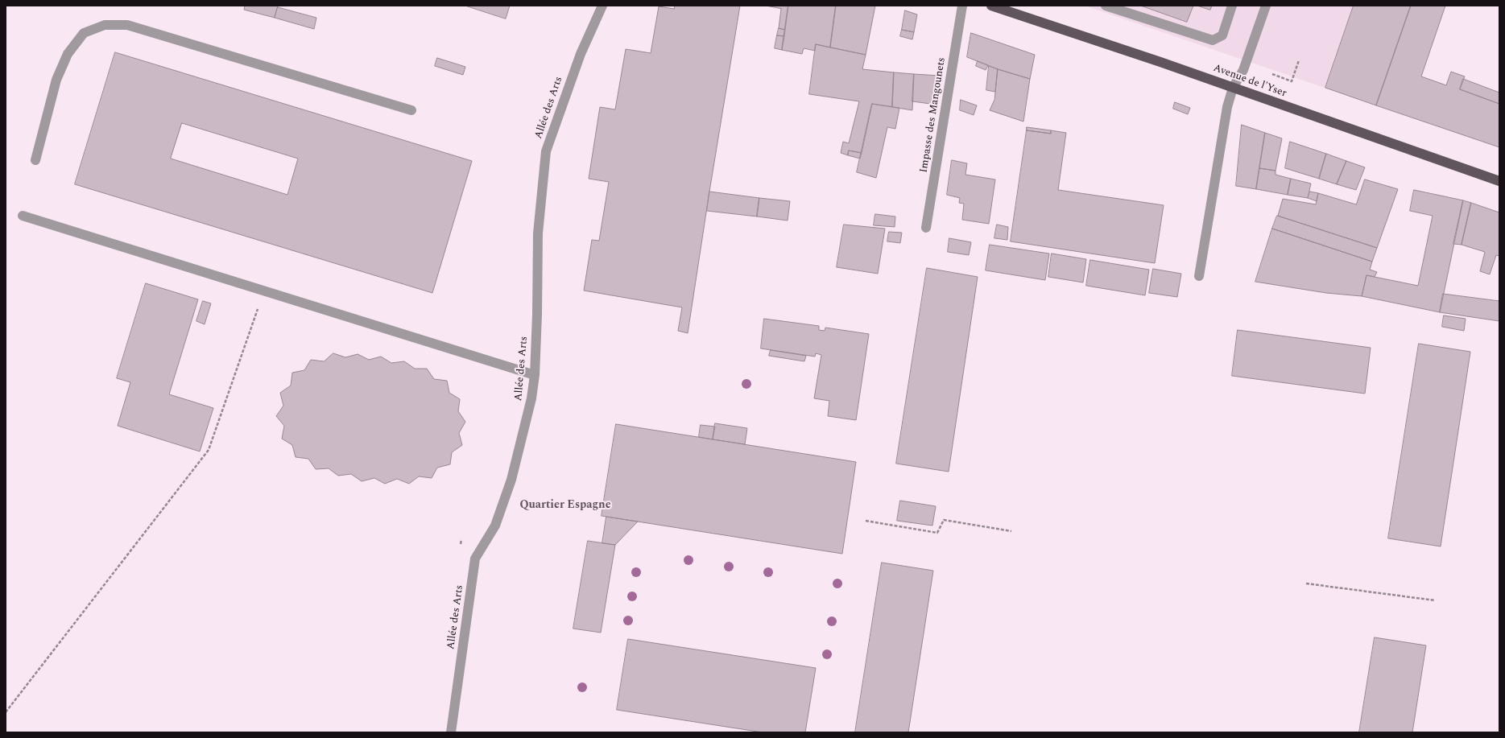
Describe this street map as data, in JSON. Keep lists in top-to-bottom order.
{
  "streets": {
    "main road": ["Avenue de l'Yser"],
    "street": ["Allée des Arts", "Impasse des Mangounets"]
  },
  "districts": ["Quartier Espagne"]
}
